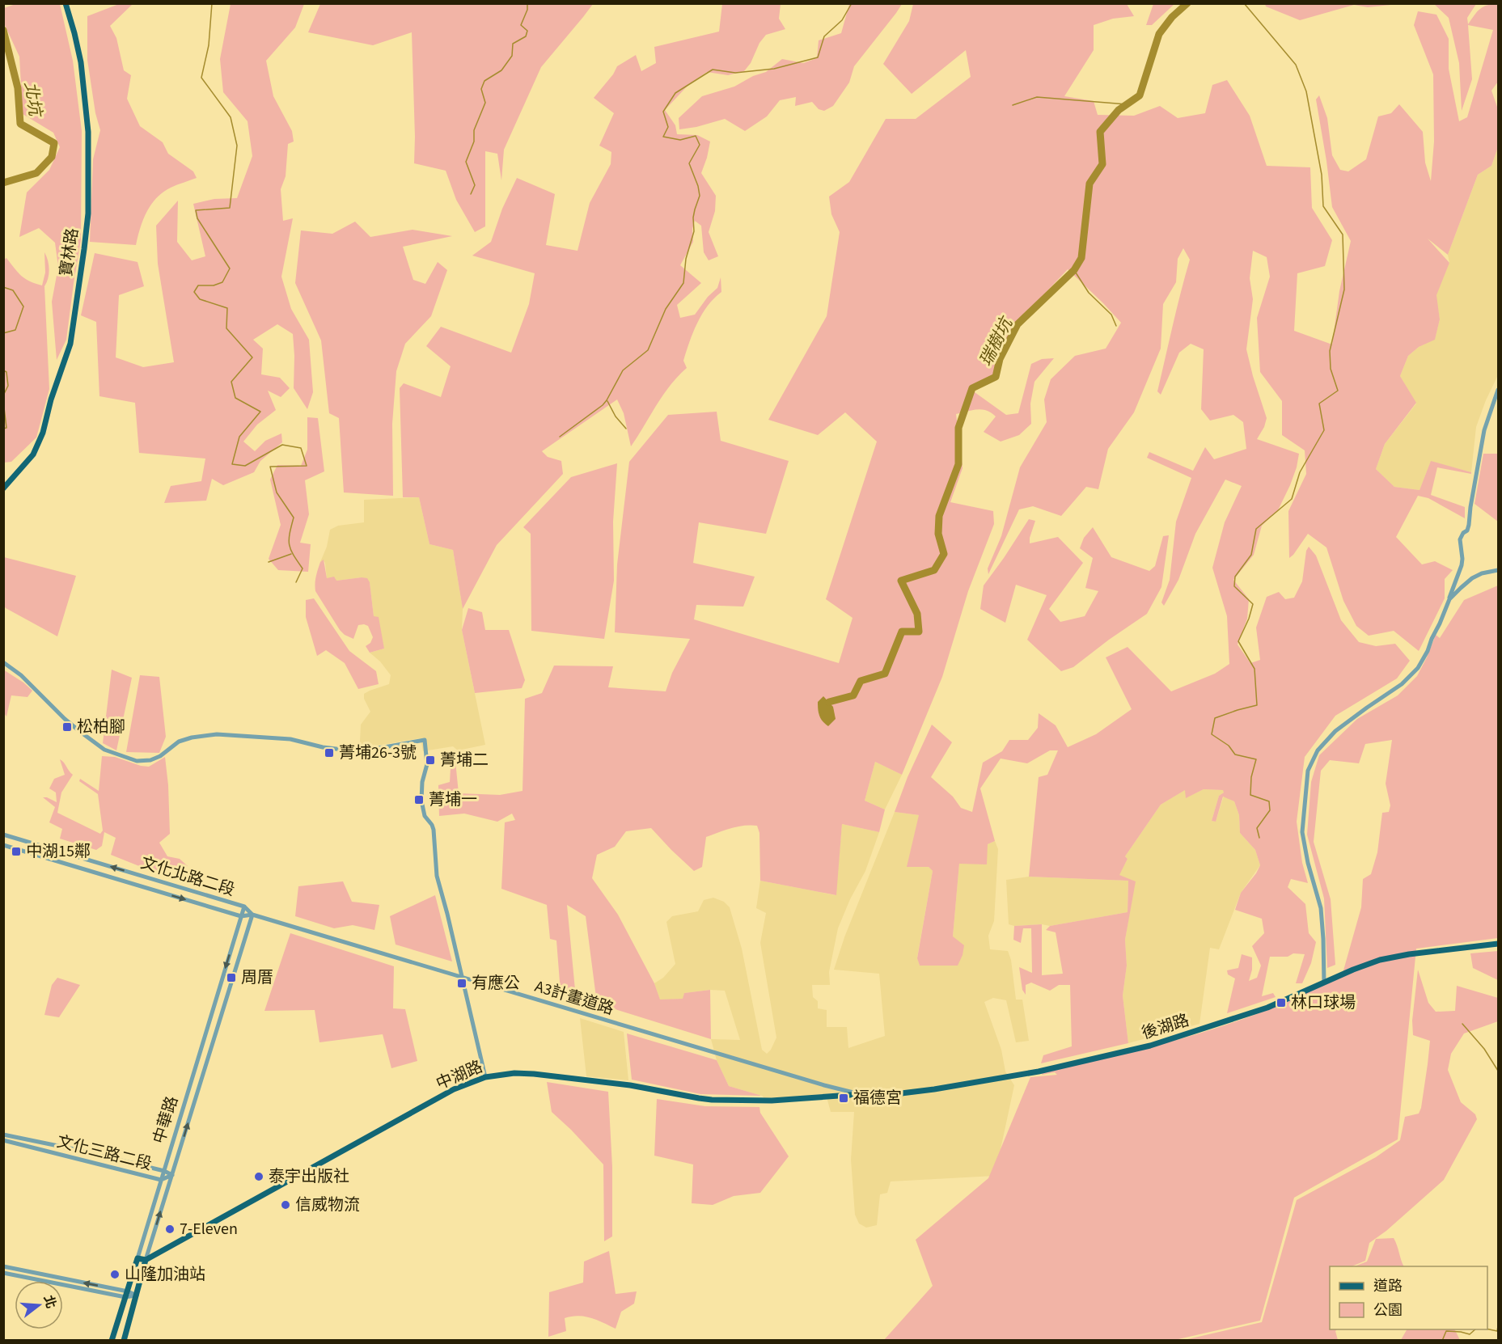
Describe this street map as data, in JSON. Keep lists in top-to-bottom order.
{
  "streets": {
    "main road": [
      "寶林路",
      "後湖路",
      "中湖路",
      "中華路"
    ],
    "street": ["文化北路二段", "A3計畫道路", "文化三路二段"]
  },
  "crossings": [
    ["文化北路二段", "A3計畫道路"],
    ["文化北路二段", "中華路"],
    ["A3計畫道路", "後湖路"],
    ["A3計畫道路", "中華路"],
    ["後湖路", "中湖路"],
    ["中湖路", "中華路"],
    ["中華路", "文化三路二段"]
  ],
  "water": ["北坑", "瑞樹坑"],
  "places": {
    "transit": [
      "松柏腳",
      "菁埔26-3號",
      "菁埔二",
      "菁埔一",
      "中湖15鄰",
      "周厝",
      "有應公",
      "林口球場",
      "福德宮"
    ],
    "other": [
      "泰宇出版社",
      "信威物流",
      "7-Eleven",
      "山隆加油站"
    ]
  },
  "legend": ["道路", "公園"],
  "north": "right"
}
